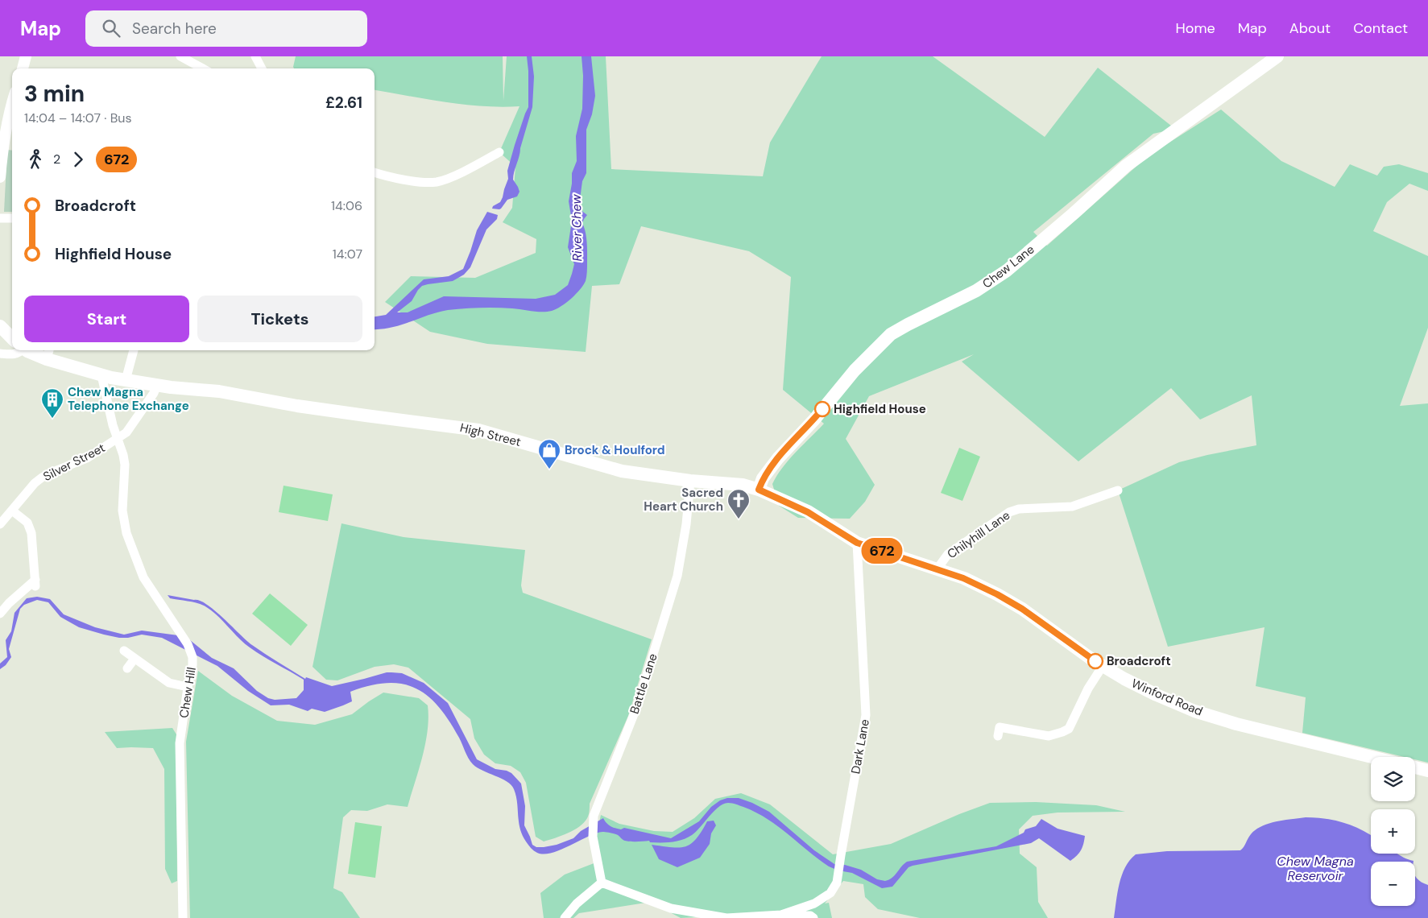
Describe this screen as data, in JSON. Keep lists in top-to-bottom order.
{
  "streets": {
    "main road": ["Chew Lane", "High Street", "Winford Road"],
    "street": [
      "Silver Street",
      "Chilyhill Lane",
      "Battle Lane",
      "Chew Hill",
      "Dark Lane"
    ]
  },
  "crossings": [
    ["Chew Lane", "High Street"],
    ["Chew Lane", "Winford Road"],
    ["High Street", "Silver Street"],
    ["High Street", "Battle Lane"],
    ["High Street", "Chew Hill"],
    ["High Street", "Winford Road"],
    ["Silver Street", "Chew Hill"],
    ["Chilyhill Lane", "Winford Road"],
    ["Winford Road", "Dark Lane"]
  ],
  "water": ["River Chew", "Chew Magna Reservoir"],
  "places": {
    "other": ["Highfield House", "Broadcroft"],
    "building": ["Chew Magna Telephone Exchange"],
    "shop": ["Brock & Houlford"],
    "church": ["Sacred Heart Church"]
  },
  "lines": ["bus line 672"],
  "page": {
    "header": "Map",
    "search": "Search here",
    "nav": [
      "Home",
      "Map",
      "About",
      "Contact"
    ],
    "on_map": "672",
    "heading": ["3 min", "14:04 – 14:07 · Bus", "£2.61"],
    "legs": ["2", "672"],
    "list": [
      {
        "name": "Broadcroft",
        "value": "14:06"
      },
      {
        "name": "Highfield House",
        "value": "14:07"
      }
    ],
    "buttons": ["Start", "Tickets"],
    "map_buttons": ["+", "−"]
  }
}
